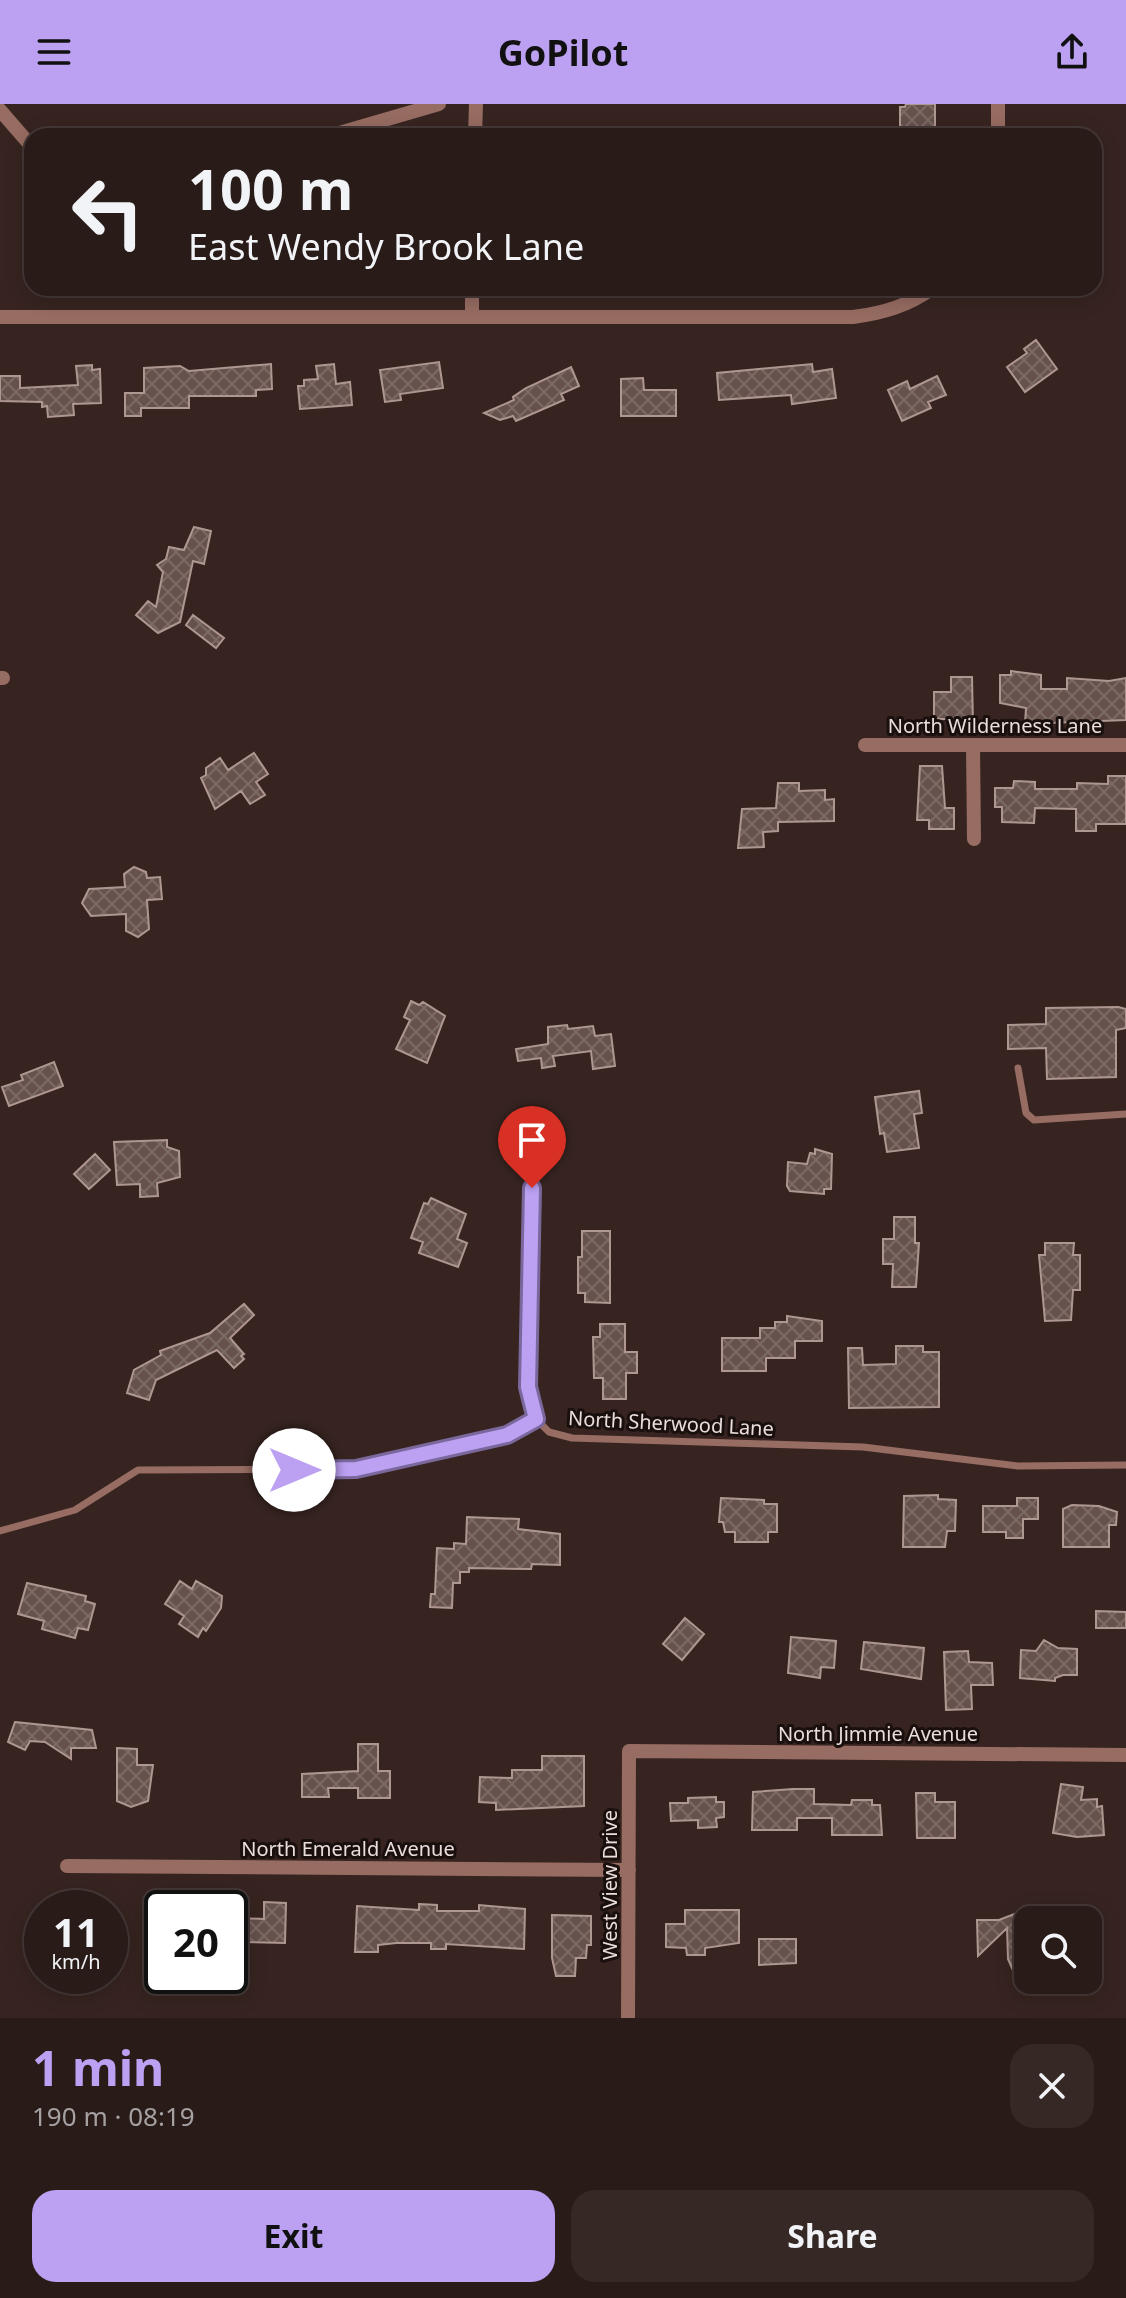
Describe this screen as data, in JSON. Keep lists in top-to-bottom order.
{
  "streets": {
    "street": [
      "North Wilderness Lane",
      "North Jimmie Avenue",
      "North Emerald Avenue",
      "West View Drive"
    ],
    "lane": ["North Sherwood Lane"]
  },
  "crossings": [
    ["North Jimmie Avenue", "West View Drive"],
    ["North Emerald Avenue", "West View Drive"]
  ],
  "page": {
    "header": "GoPilot",
    "turn": ["100 m", "East Wendy Brook Lane"],
    "speed": "11 km/h",
    "limit": "20",
    "heading": ["1 min", "190 m · 08:19"],
    "buttons": ["Exit", "Share"]
  }
}
